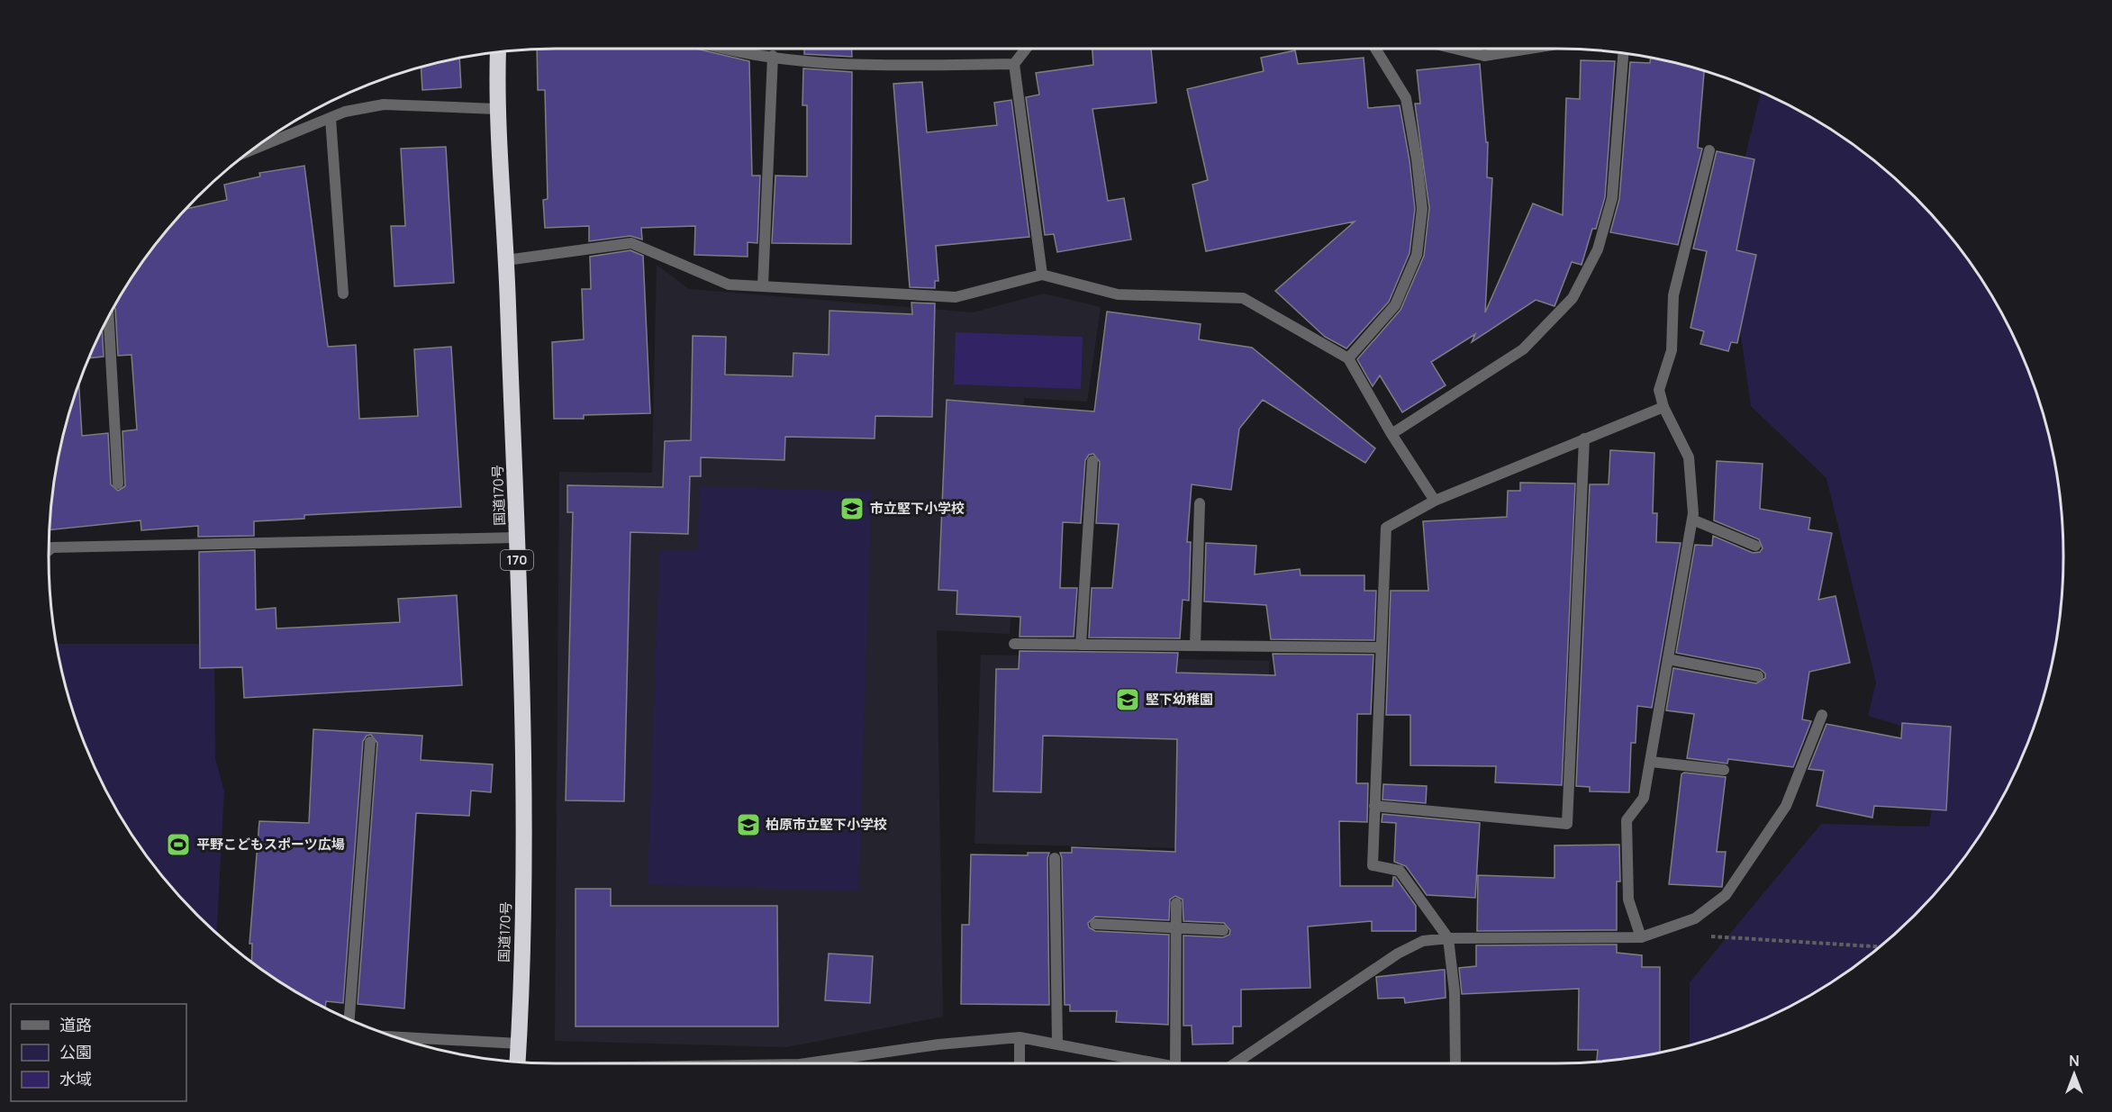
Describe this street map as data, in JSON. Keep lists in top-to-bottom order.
{
  "streets": {
    "highway": ["国道170号", "170"]
  },
  "places": {
    "school or university": ["市立堅下小学校", "堅下幼稚園", "柏原市立堅下小学校"],
    "sports": ["平野こどもスポーツ広場"]
  },
  "legend": ["道路", "公園", "水域"],
  "north": "top"
}
